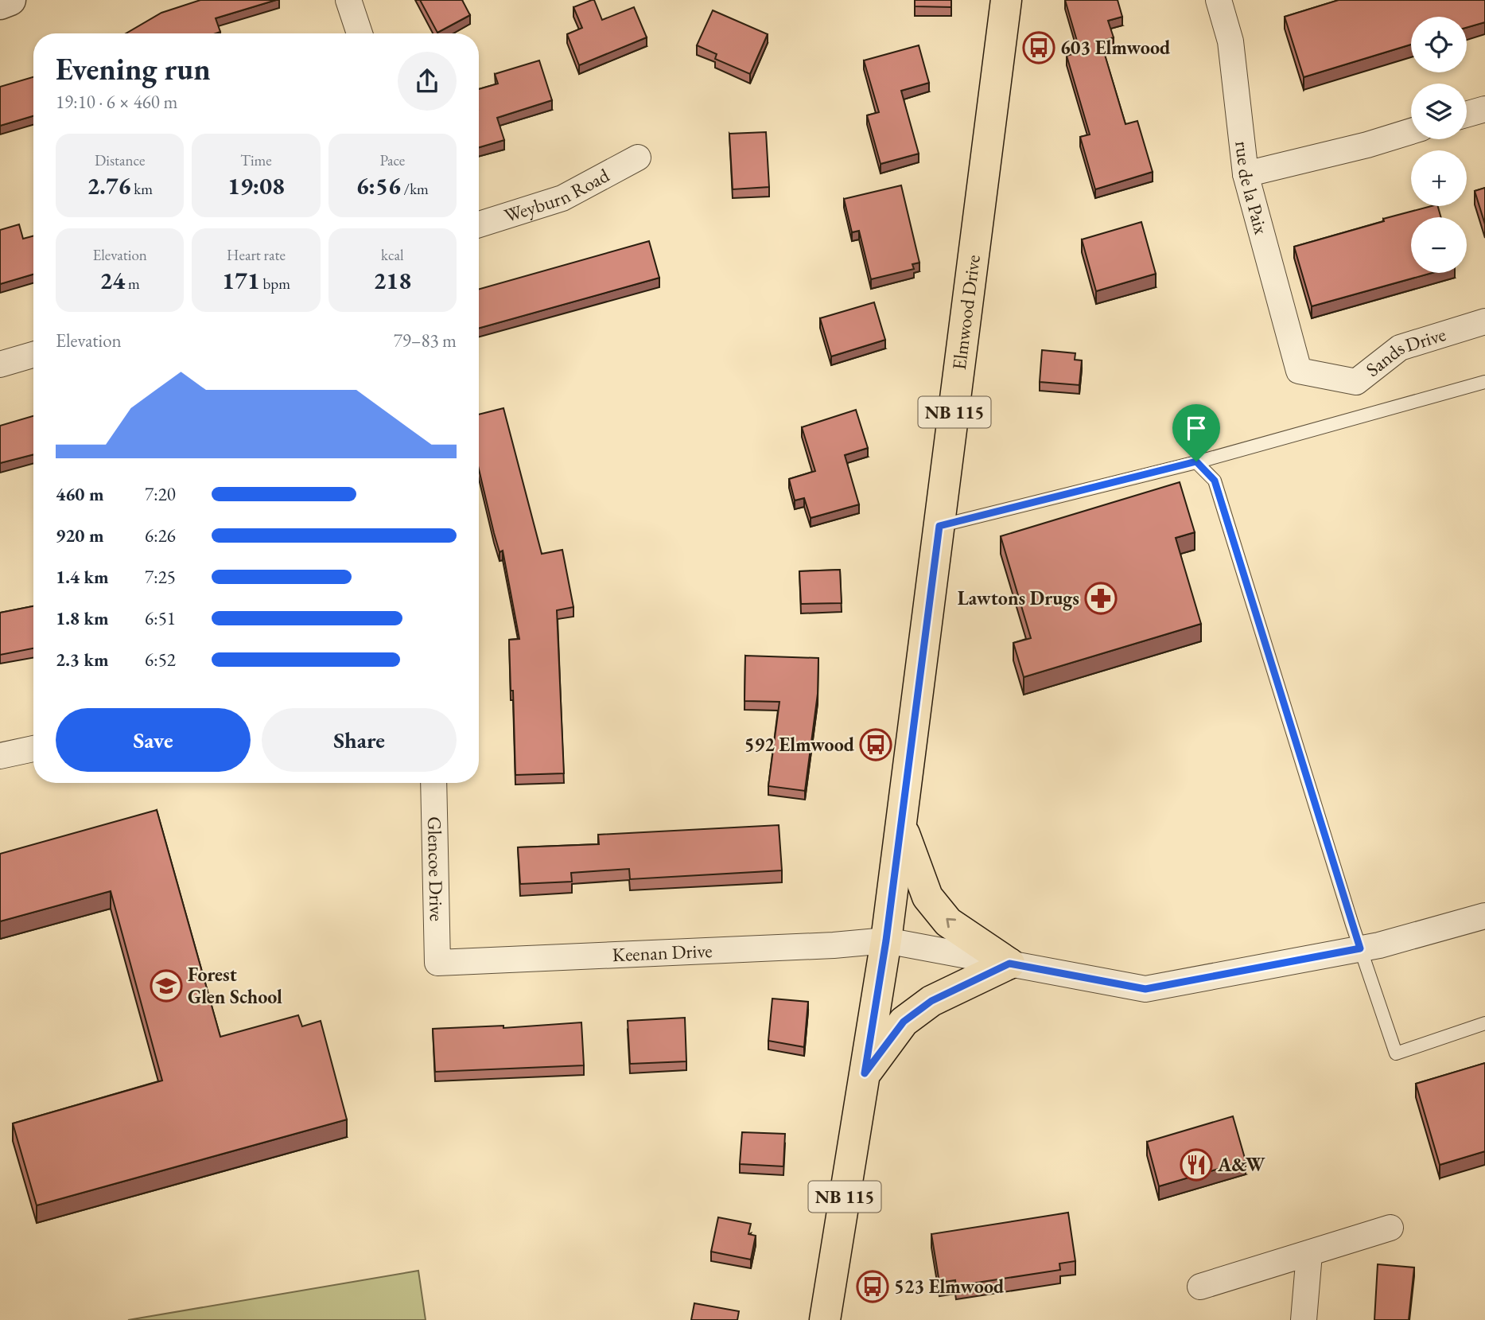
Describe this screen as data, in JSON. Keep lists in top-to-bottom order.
{
  "streets": {
    "main road": ["Elmwood Drive", "NB 115"],
    "street": [
      "rue de la Paix",
      "Weyburn Road",
      "Sands Drive",
      "Glencoe Drive",
      "Keenan Drive"
    ]
  },
  "crossings": [
    ["rue de la Paix", "Sands Drive"],
    ["Elmwood Drive", "Keenan Drive"],
    ["Glencoe Drive", "Keenan Drive"]
  ],
  "places": {
    "bus stop": ["603 Elmwood", "592 Elmwood", "523 Elmwood"],
    "pharmacy": ["Lawtons Drugs"],
    "school or university": ["Forest Glen School"],
    "restaurant": ["A&W"]
  },
  "page": {
    "map_buttons": ["+", "−"],
    "heading": ["Evening run", "19:10 · 6 × 460 m"],
    "stats": [
      ["Distance", "2.76 km"],
      ["Time", "19:08"],
      ["Pace", "6:56 /km"],
      ["Elevation", "24 m"],
      ["Heart rate", "171 bpm"],
      ["kcal", "218"]
    ],
    "chart": ["Elevation", "79–83 m"],
    "list": [
      {
        "name": "460 m",
        "note": "7:20"
      },
      {
        "name": "920 m",
        "note": "6:26"
      },
      {
        "name": "1.4 km",
        "note": "7:25"
      },
      {
        "name": "1.8 km",
        "note": "6:51"
      },
      {
        "name": "2.3 km",
        "note": "6:52"
      }
    ],
    "buttons": ["Save", "Share"]
  }
}
